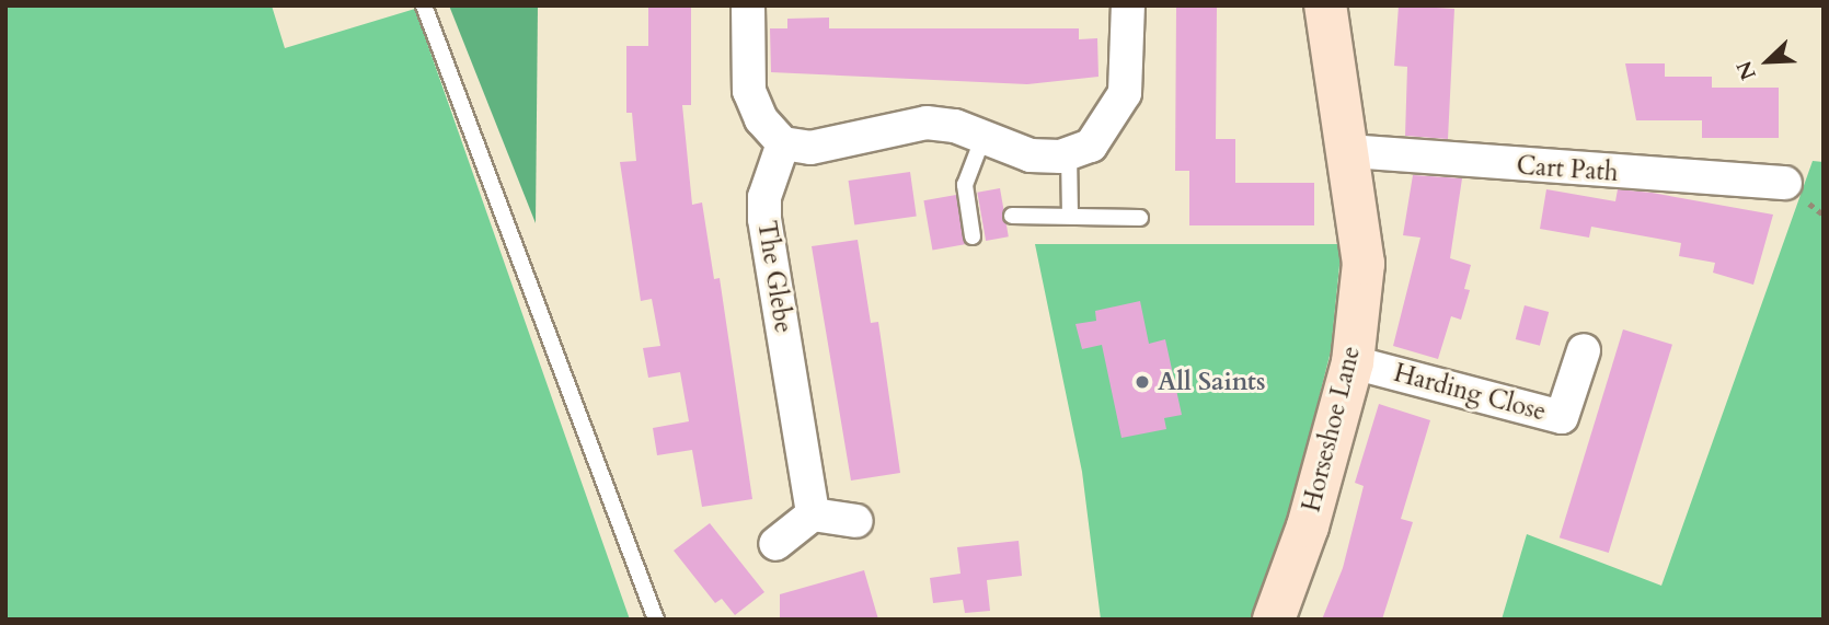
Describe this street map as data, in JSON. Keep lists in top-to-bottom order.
{
  "streets": {
    "street": [
      "Cart Path",
      "The Glebe",
      "Harding Close",
      "Horseshoe Lane"
    ]
  },
  "crossings": [
    ["Cart Path", "Horseshoe Lane"],
    ["Harding Close", "Horseshoe Lane"]
  ],
  "places": ["All Saints"],
  "north": "bottom left"
}
